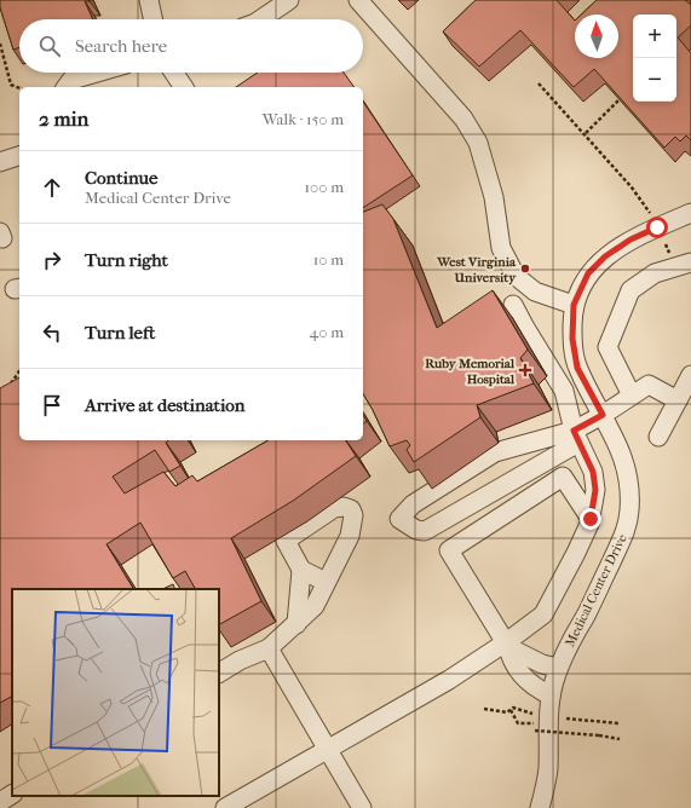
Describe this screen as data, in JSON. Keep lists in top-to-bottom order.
{
  "streets": {
    "street": ["Medical Center Drive"]
  },
  "places": {
    "other": ["West Virginia University"],
    "health": ["Ruby Memorial Hospital"]
  },
  "north": "top",
  "page": {
    "map_buttons": ["+", "−"],
    "search": "Search here",
    "heading": ["2 min", "Walk · 150 m"],
    "list": [
      ["Continue", "Medical Center Drive", "100 m"],
      ["Turn right", "10 m"],
      ["Turn left", "40 m"],
      "Arrive at destination"
    ]
  }
}
